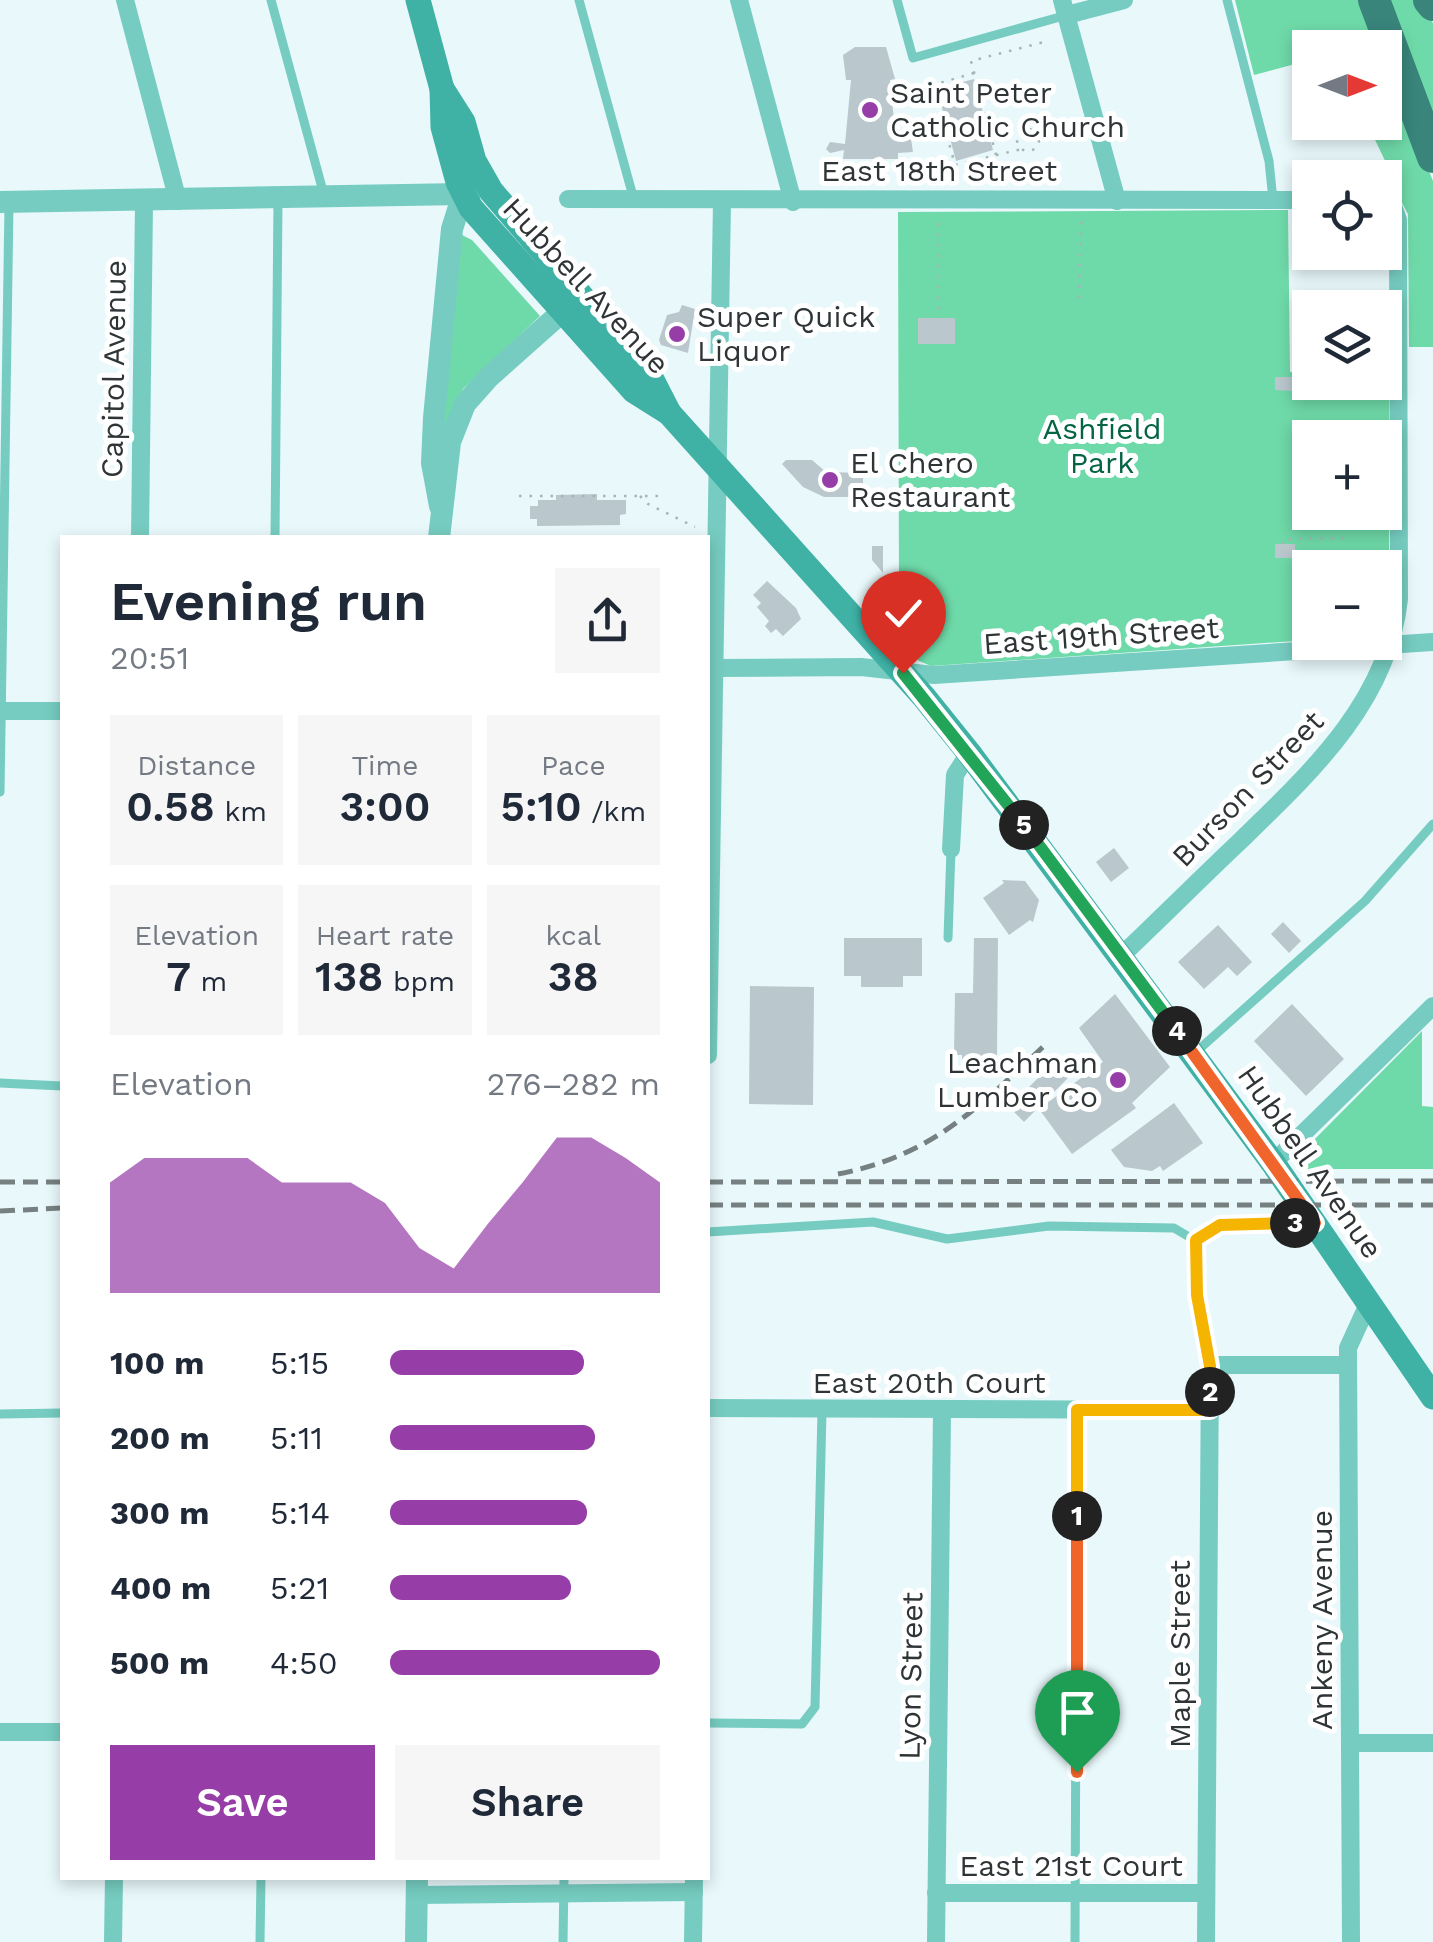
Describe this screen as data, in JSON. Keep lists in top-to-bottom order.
{
  "streets": {
    "main road": ["Hubbell Avenue"],
    "street": [
      "East 18th Street",
      "Capitol Avenue",
      "East 19th Street",
      "Burson Street",
      "East 20th Court",
      "Ankeny Avenue",
      "Maple Street",
      "Lyon Street",
      "East 21st Court"
    ]
  },
  "crossings": [
    ["Hubbell Avenue", "East 19th Street"],
    ["Hubbell Avenue", "Burson Street"],
    ["Hubbell Avenue", "Ankeny Avenue"],
    ["East 20th Court", "Maple Street"],
    ["East 20th Court", "Lyon Street"],
    ["Maple Street", "East 21st Court"],
    ["Lyon Street", "East 21st Court"]
  ],
  "parks": ["Ashfield Park"],
  "places": [
    "Saint Peter Catholic Church",
    "Super Quick Liquor",
    "El Chero Restaurant",
    "Leachman Lumber Co"
  ],
  "north": "right",
  "page": {
    "map_buttons": ["+", "−"],
    "heading": ["Evening run", "20:51"],
    "stats": [
      ["Distance", "0.58 km"],
      ["Time", "3:00"],
      ["Pace", "5:10 /km"],
      ["Elevation", "7 m"],
      ["Heart rate", "138 bpm"],
      ["kcal", "38"]
    ],
    "pins": [
      "5",
      "4",
      "3",
      "2",
      "1"
    ],
    "chart": ["Elevation", "276–282 m"],
    "list": [
      {
        "name": "100 m",
        "note": "5:15"
      },
      {
        "name": "200 m",
        "note": "5:11"
      },
      {
        "name": "300 m",
        "note": "5:14"
      },
      {
        "name": "400 m",
        "note": "5:21"
      },
      {
        "name": "500 m",
        "note": "4:50"
      }
    ],
    "buttons": ["Save", "Share"]
  }
}
